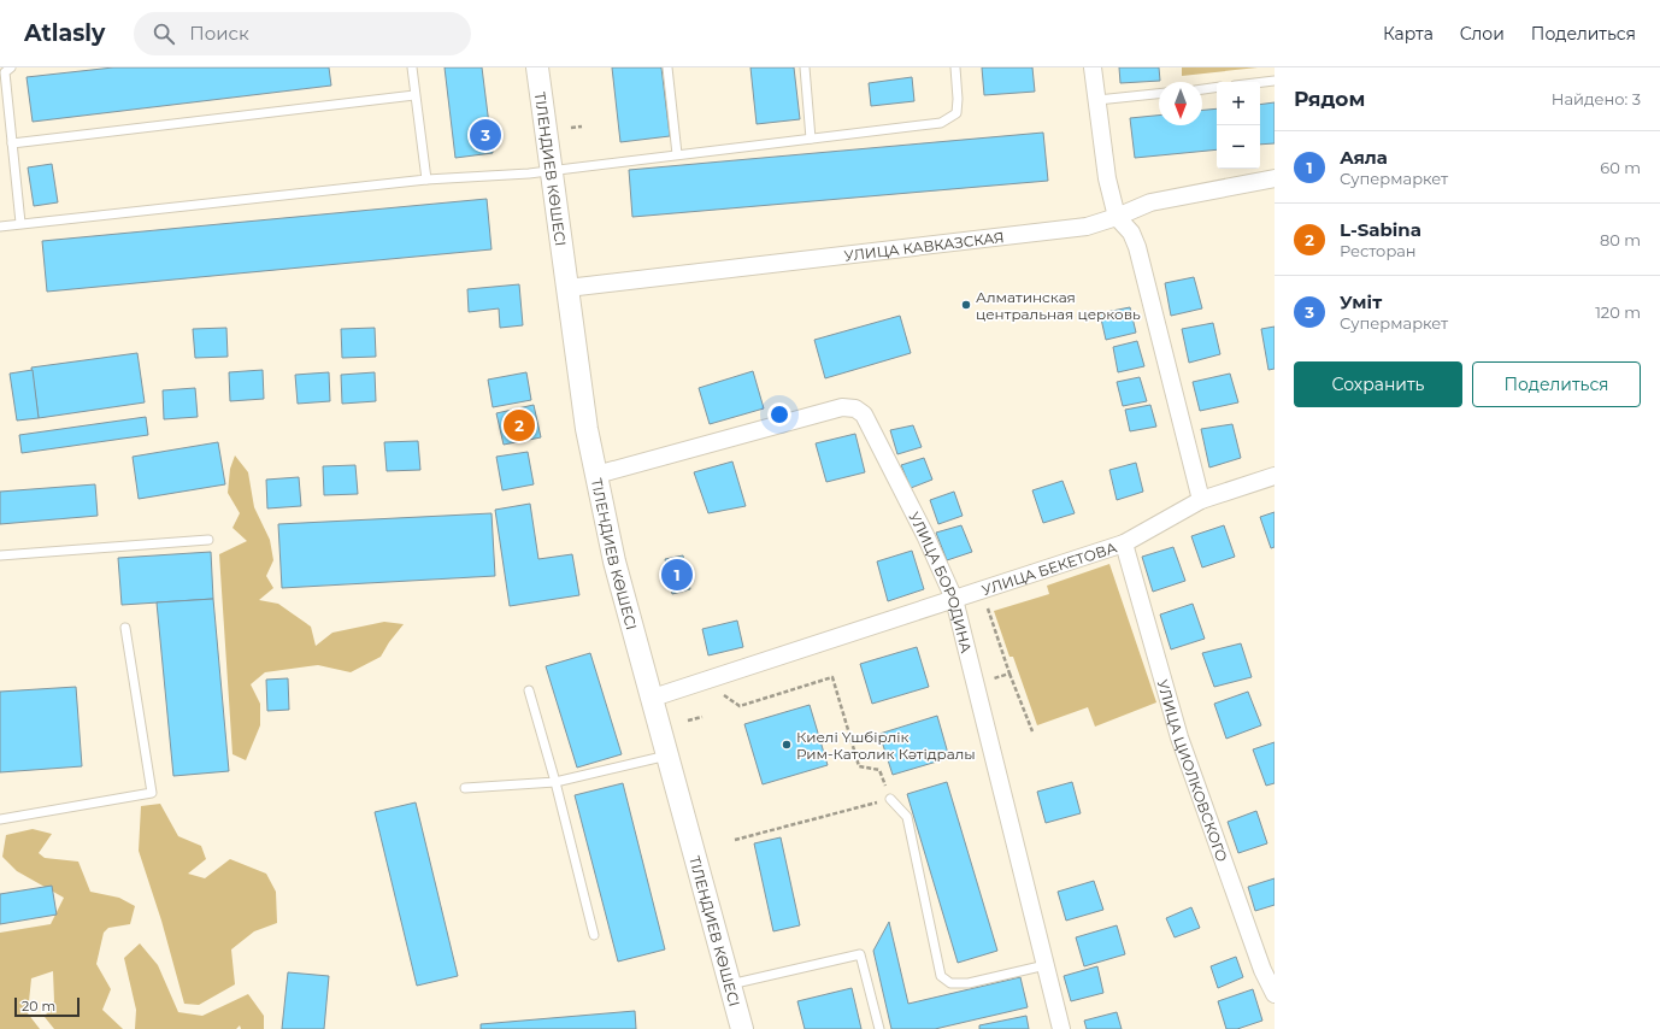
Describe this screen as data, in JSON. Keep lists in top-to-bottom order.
{
  "streets": {
    "street": [
      "ТІЛЕНДИЕВ КӨШЕСІ",
      "УЛИЦА КАВКАЗСКАЯ",
      "УЛИЦА БЕКЕТОВА",
      "УЛИЦА БОРОДИНА",
      "УЛИЦА ЦИОЛКОВСКОГО"
    ]
  },
  "crossings": [
    ["ТІЛЕНДИЕВ КӨШЕСІ", "УЛИЦА КАВКАЗСКАЯ"],
    ["ТІЛЕНДИЕВ КӨШЕСІ", "УЛИЦА БЕКЕТОВА"],
    ["ТІЛЕНДИЕВ КӨШЕСІ", "УЛИЦА БОРОДИНА"],
    ["УЛИЦА БЕКЕТОВА", "УЛИЦА БОРОДИНА"],
    ["УЛИЦА БЕКЕТОВА", "УЛИЦА ЦИОЛКОВСКОГО"]
  ],
  "places": ["Алматинская центральная церковь", "Киелі Үшбірлік Рим-Католик Кәтідралы"],
  "scale_bar": "20 m",
  "north": "bottom",
  "page": {
    "header": "Atlasly",
    "search": "Поиск",
    "nav": ["Карта", "Слои", "Поделиться"],
    "heading": ["Рядом", "Найдено: 3"],
    "map_buttons": ["+", "−"],
    "pins": ["3", "2", "1"],
    "list": [
      {
        "mark": "1",
        "name": "Аяла",
        "note": "Супермаркет",
        "value": "60 m"
      },
      {
        "mark": "2",
        "name": "L-Sabina",
        "note": "Ресторан",
        "value": "80 m"
      },
      {
        "mark": "3",
        "name": "Уміт",
        "note": "Супермаркет",
        "value": "120 m"
      }
    ],
    "buttons": ["Сохранить", "Поделиться"],
    "scale": "20 m"
  }
}
